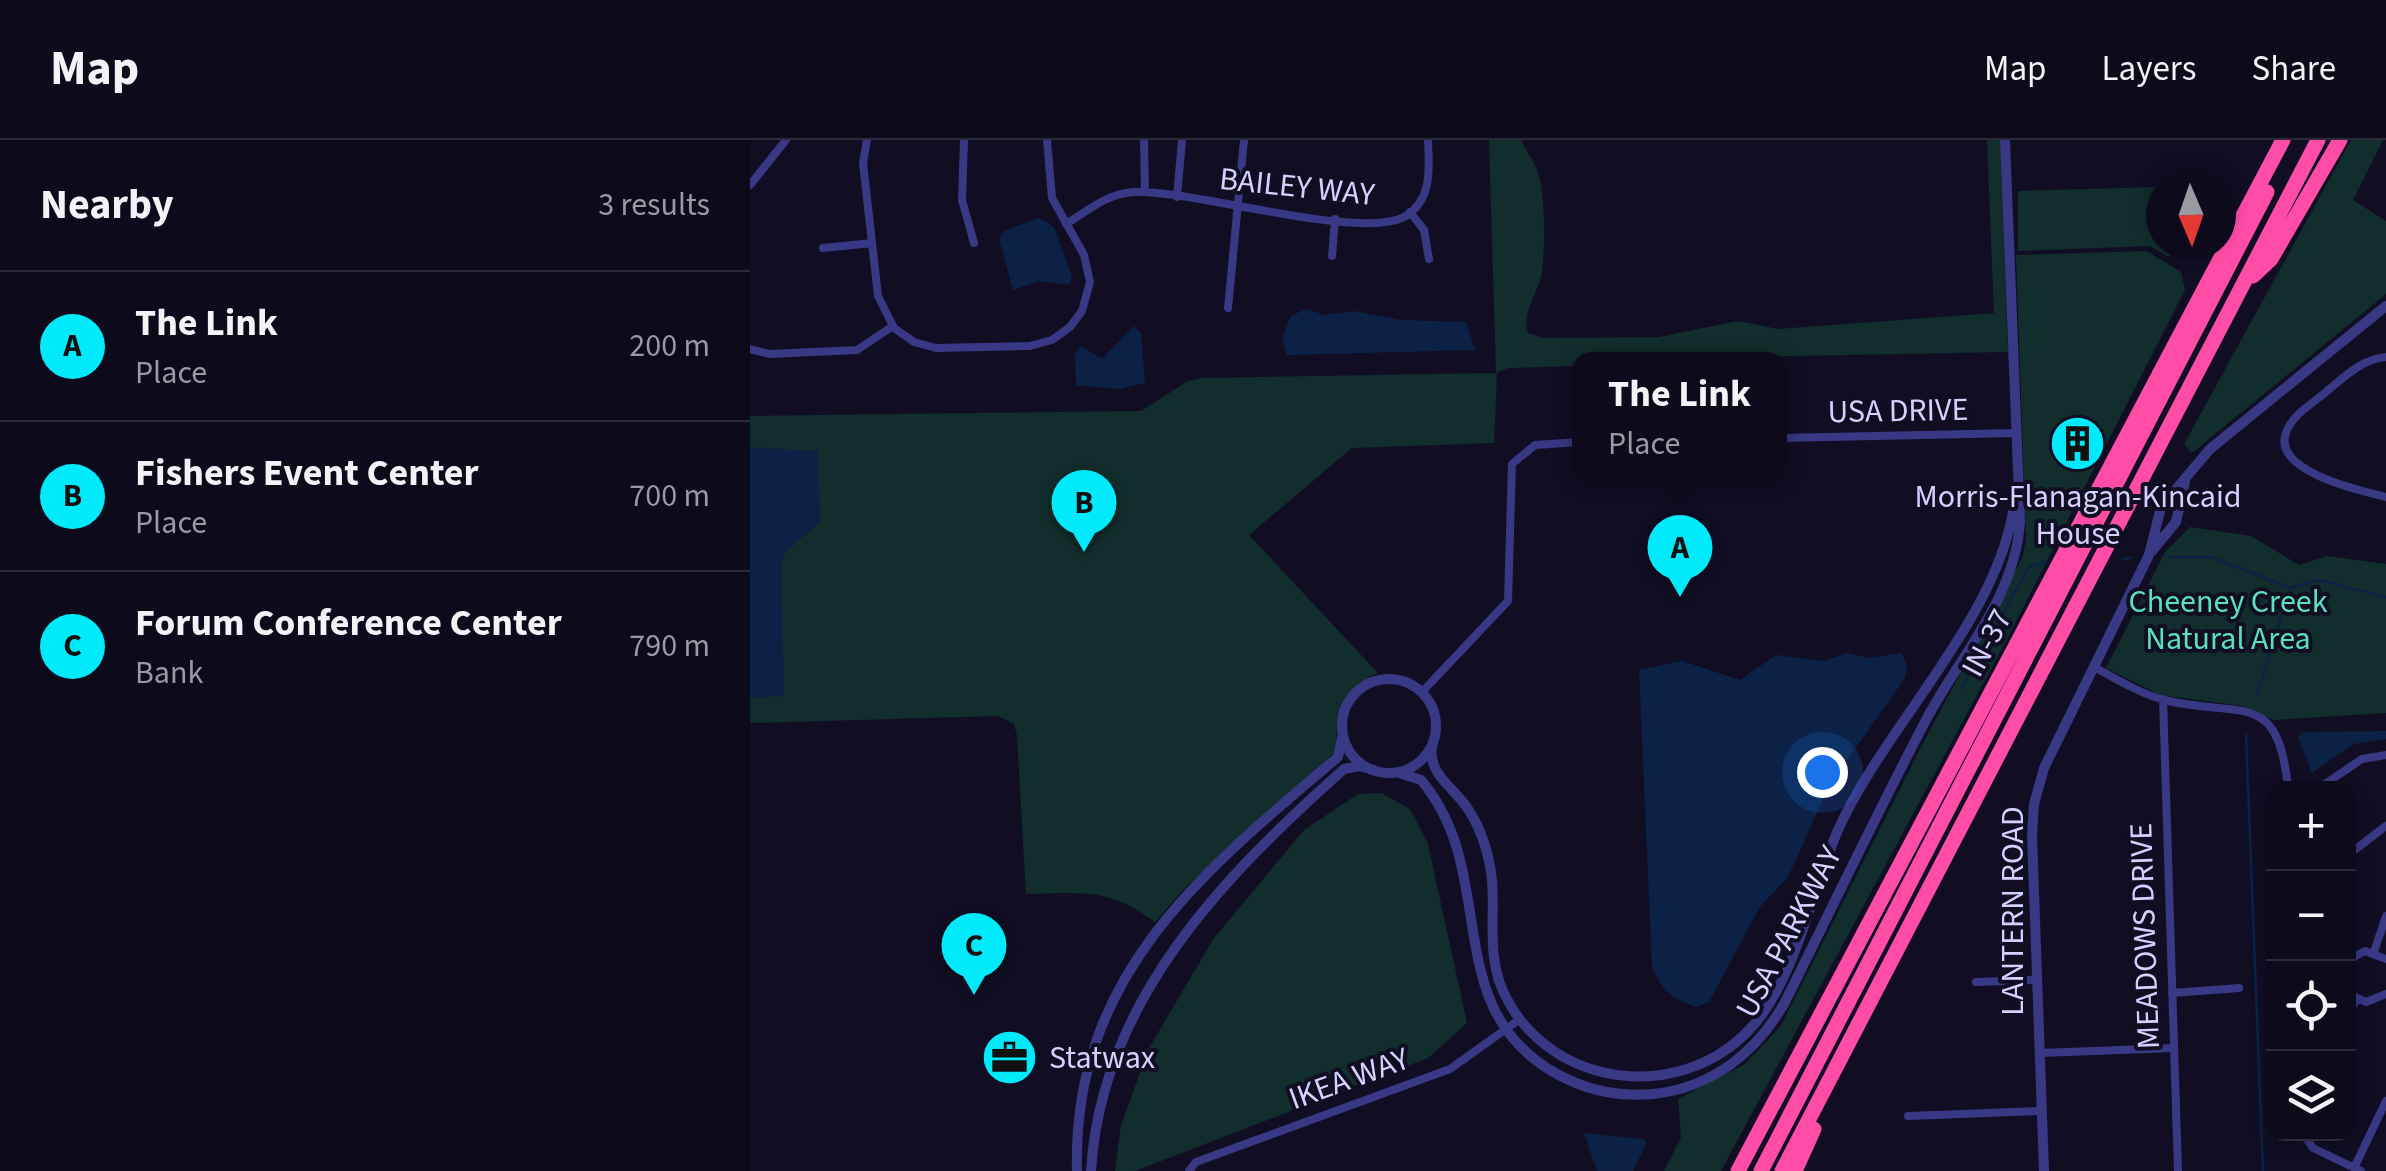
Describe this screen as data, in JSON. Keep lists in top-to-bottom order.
{
  "streets": {
    "highway": ["IN-37"],
    "street": [
      "BAILEY WAY",
      "USA DRIVE",
      "LANTERN ROAD",
      "USA PARKWAY",
      "MEADOWS DRIVE",
      "IKEA WAY"
    ]
  },
  "crossings": [
    ["USA DRIVE", "USA PARKWAY"],
    ["USA PARKWAY", "IKEA WAY"]
  ],
  "parks": ["Cheeney Creek Natural Area"],
  "places": {
    "building": ["Morris-Flanagan-Kincaid House"],
    "office": ["Statwax"]
  },
  "north": "bottom",
  "page": {
    "header": "Map",
    "nav": ["Map", "Layers", "Share"],
    "heading": ["Nearby", "3 results"],
    "list": [
      {
        "mark": "A",
        "name": "The Link",
        "note": "Place",
        "value": "200 m"
      },
      {
        "mark": "B",
        "name": "Fishers Event Center",
        "note": "Place",
        "value": "700 m"
      },
      {
        "mark": "C",
        "name": "Forum Conference Center",
        "note": "Bank",
        "value": "790 m"
      }
    ],
    "popup": ["The Link", "Place"],
    "pins": ["B", "A", "C"],
    "map_buttons": ["+", "−"]
  }
}
